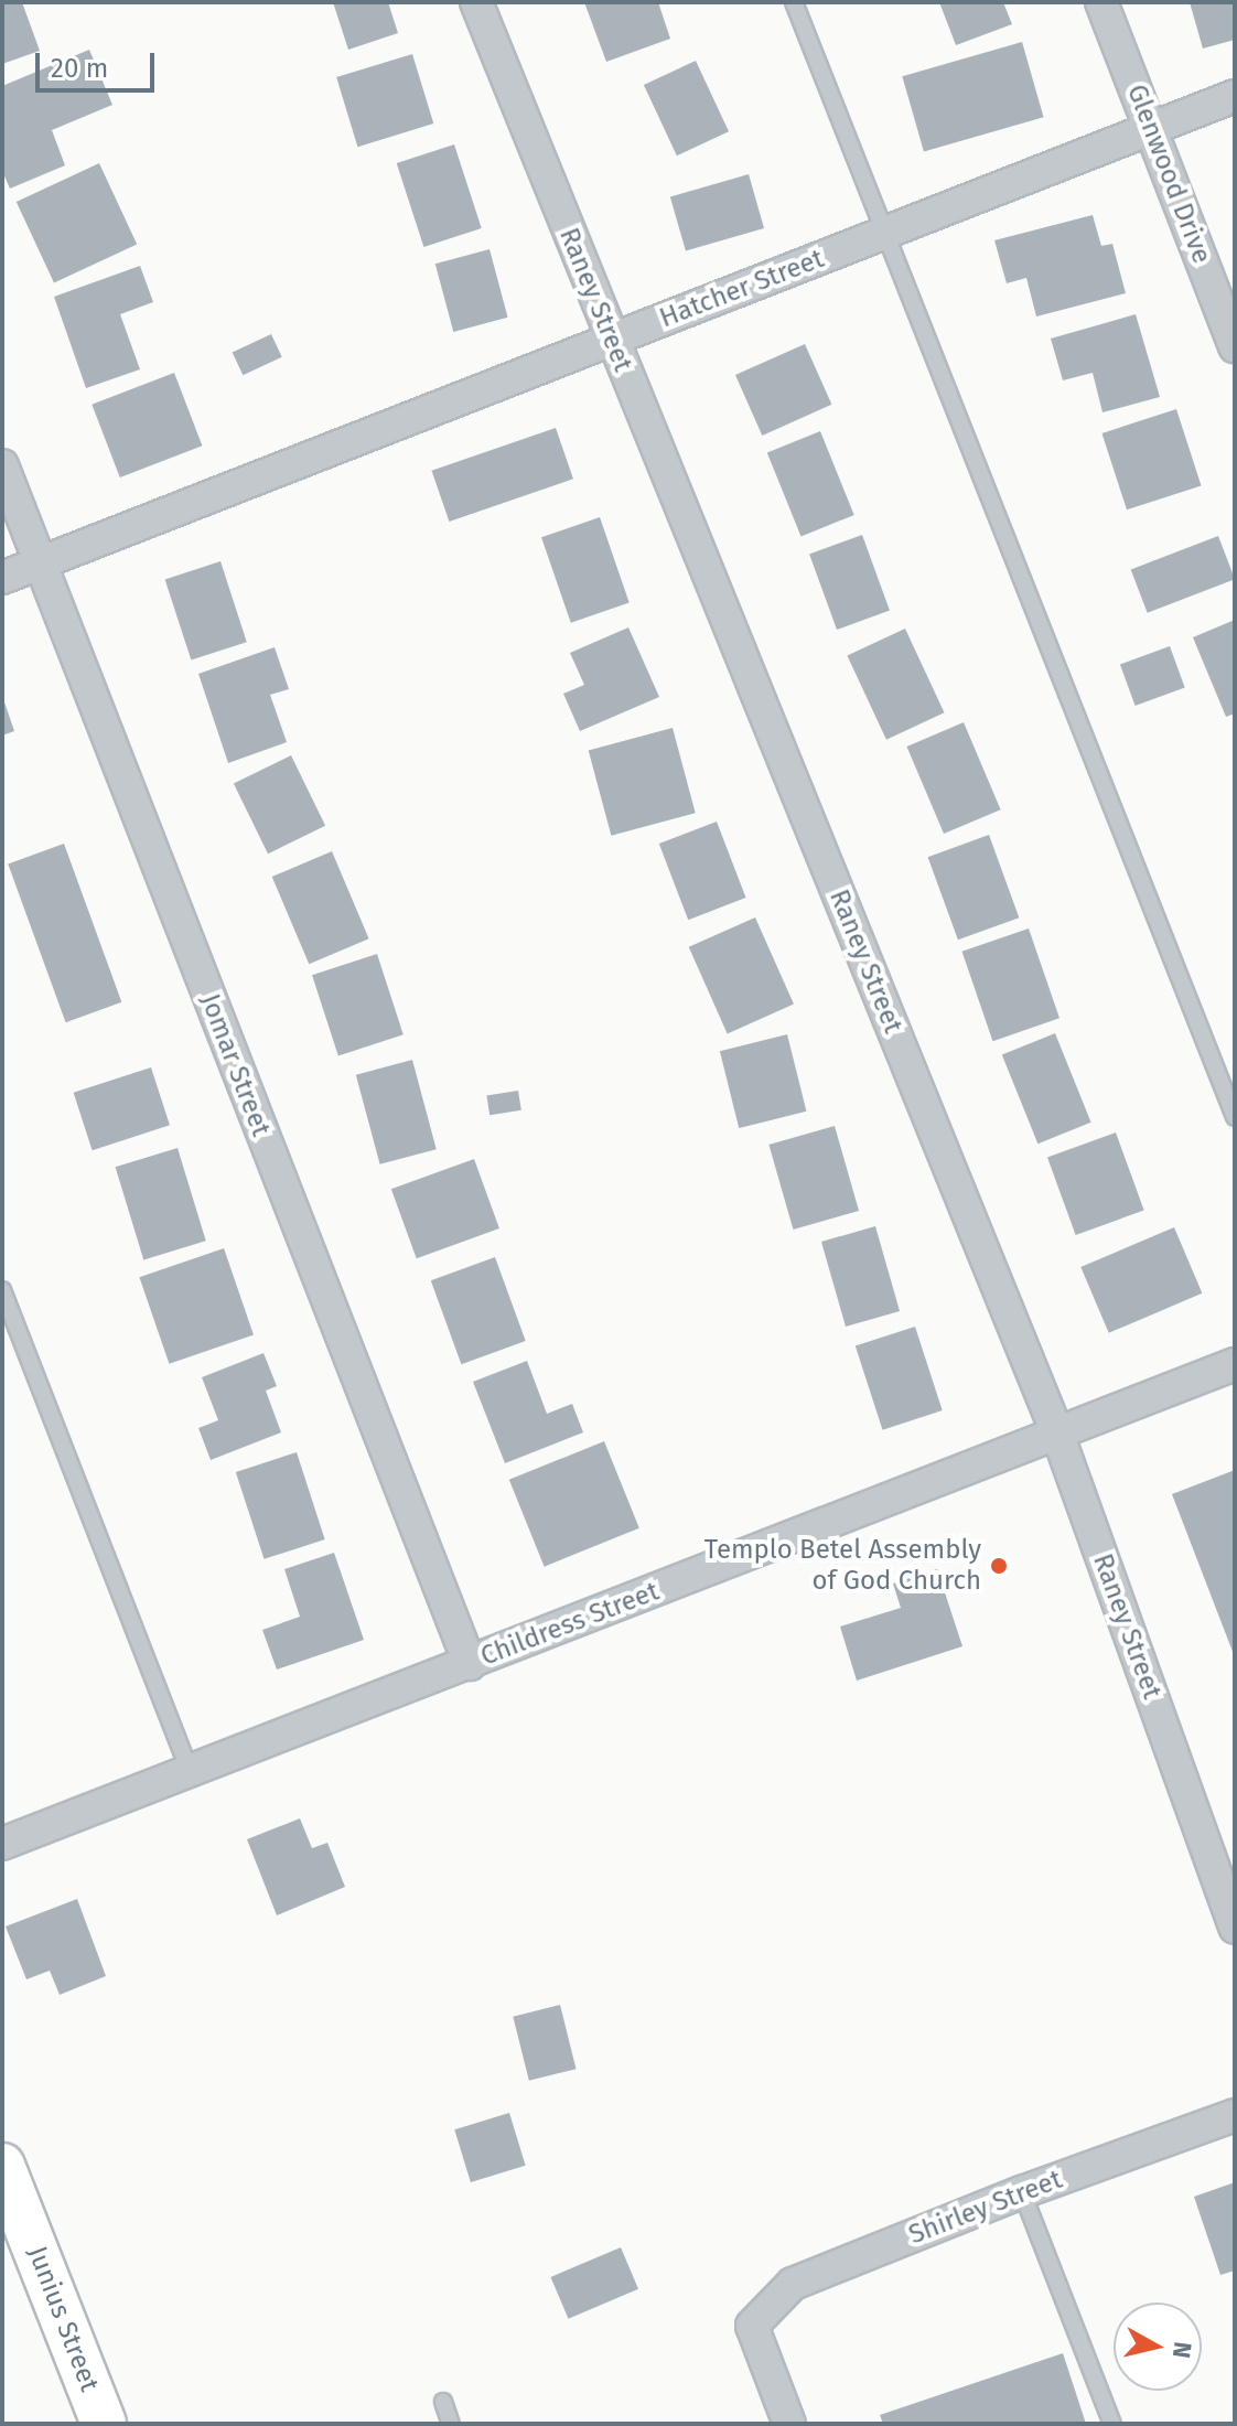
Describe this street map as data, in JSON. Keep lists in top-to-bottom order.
{
  "streets": {
    "street": [
      "Glenwood Drive",
      "Hatcher Street",
      "Raney Street",
      "Jomar Street",
      "Childress Street",
      "Shirley Street",
      "Junius Street"
    ]
  },
  "crossings": [
    ["Glenwood Drive", "Hatcher Street"],
    ["Hatcher Street", "Raney Street"],
    ["Hatcher Street", "Jomar Street"],
    ["Raney Street", "Childress Street"],
    ["Jomar Street", "Childress Street"]
  ],
  "places": ["Templo Betel Assembly of God Church"],
  "scale_bar": "20 m",
  "north": "right"
}
